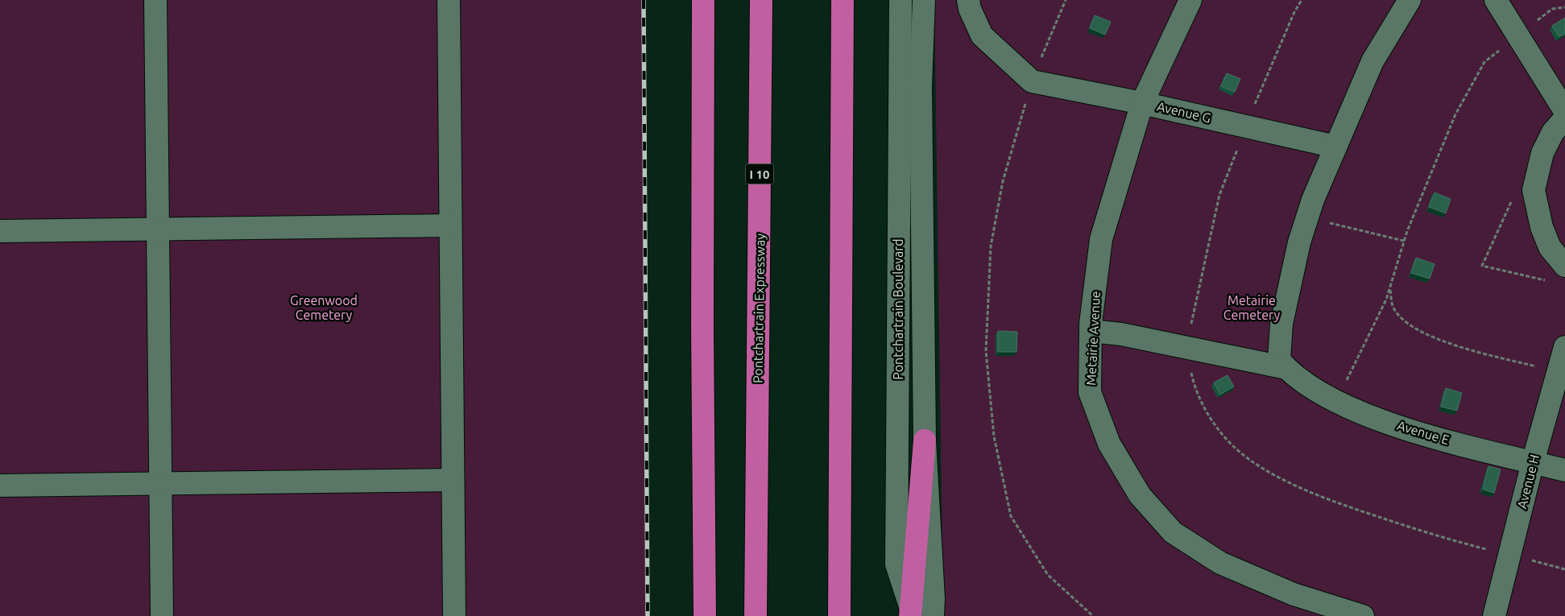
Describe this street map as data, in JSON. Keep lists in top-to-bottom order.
{
  "streets": {
    "highway": ["I 10", "Pontchartrain Expressway"],
    "street": [
      "Avenue G",
      "Pontchartrain Boulevard",
      "Metairie Avenue",
      "Avenue E",
      "Avenue H"
    ]
  },
  "crossings": [
    ["Avenue G", "Metairie Avenue"],
    ["Metairie Avenue", "Avenue E"],
    ["Avenue E", "Avenue H"]
  ],
  "parks": ["Greenwood Cemetery", "Metairie Cemetery"]
}
